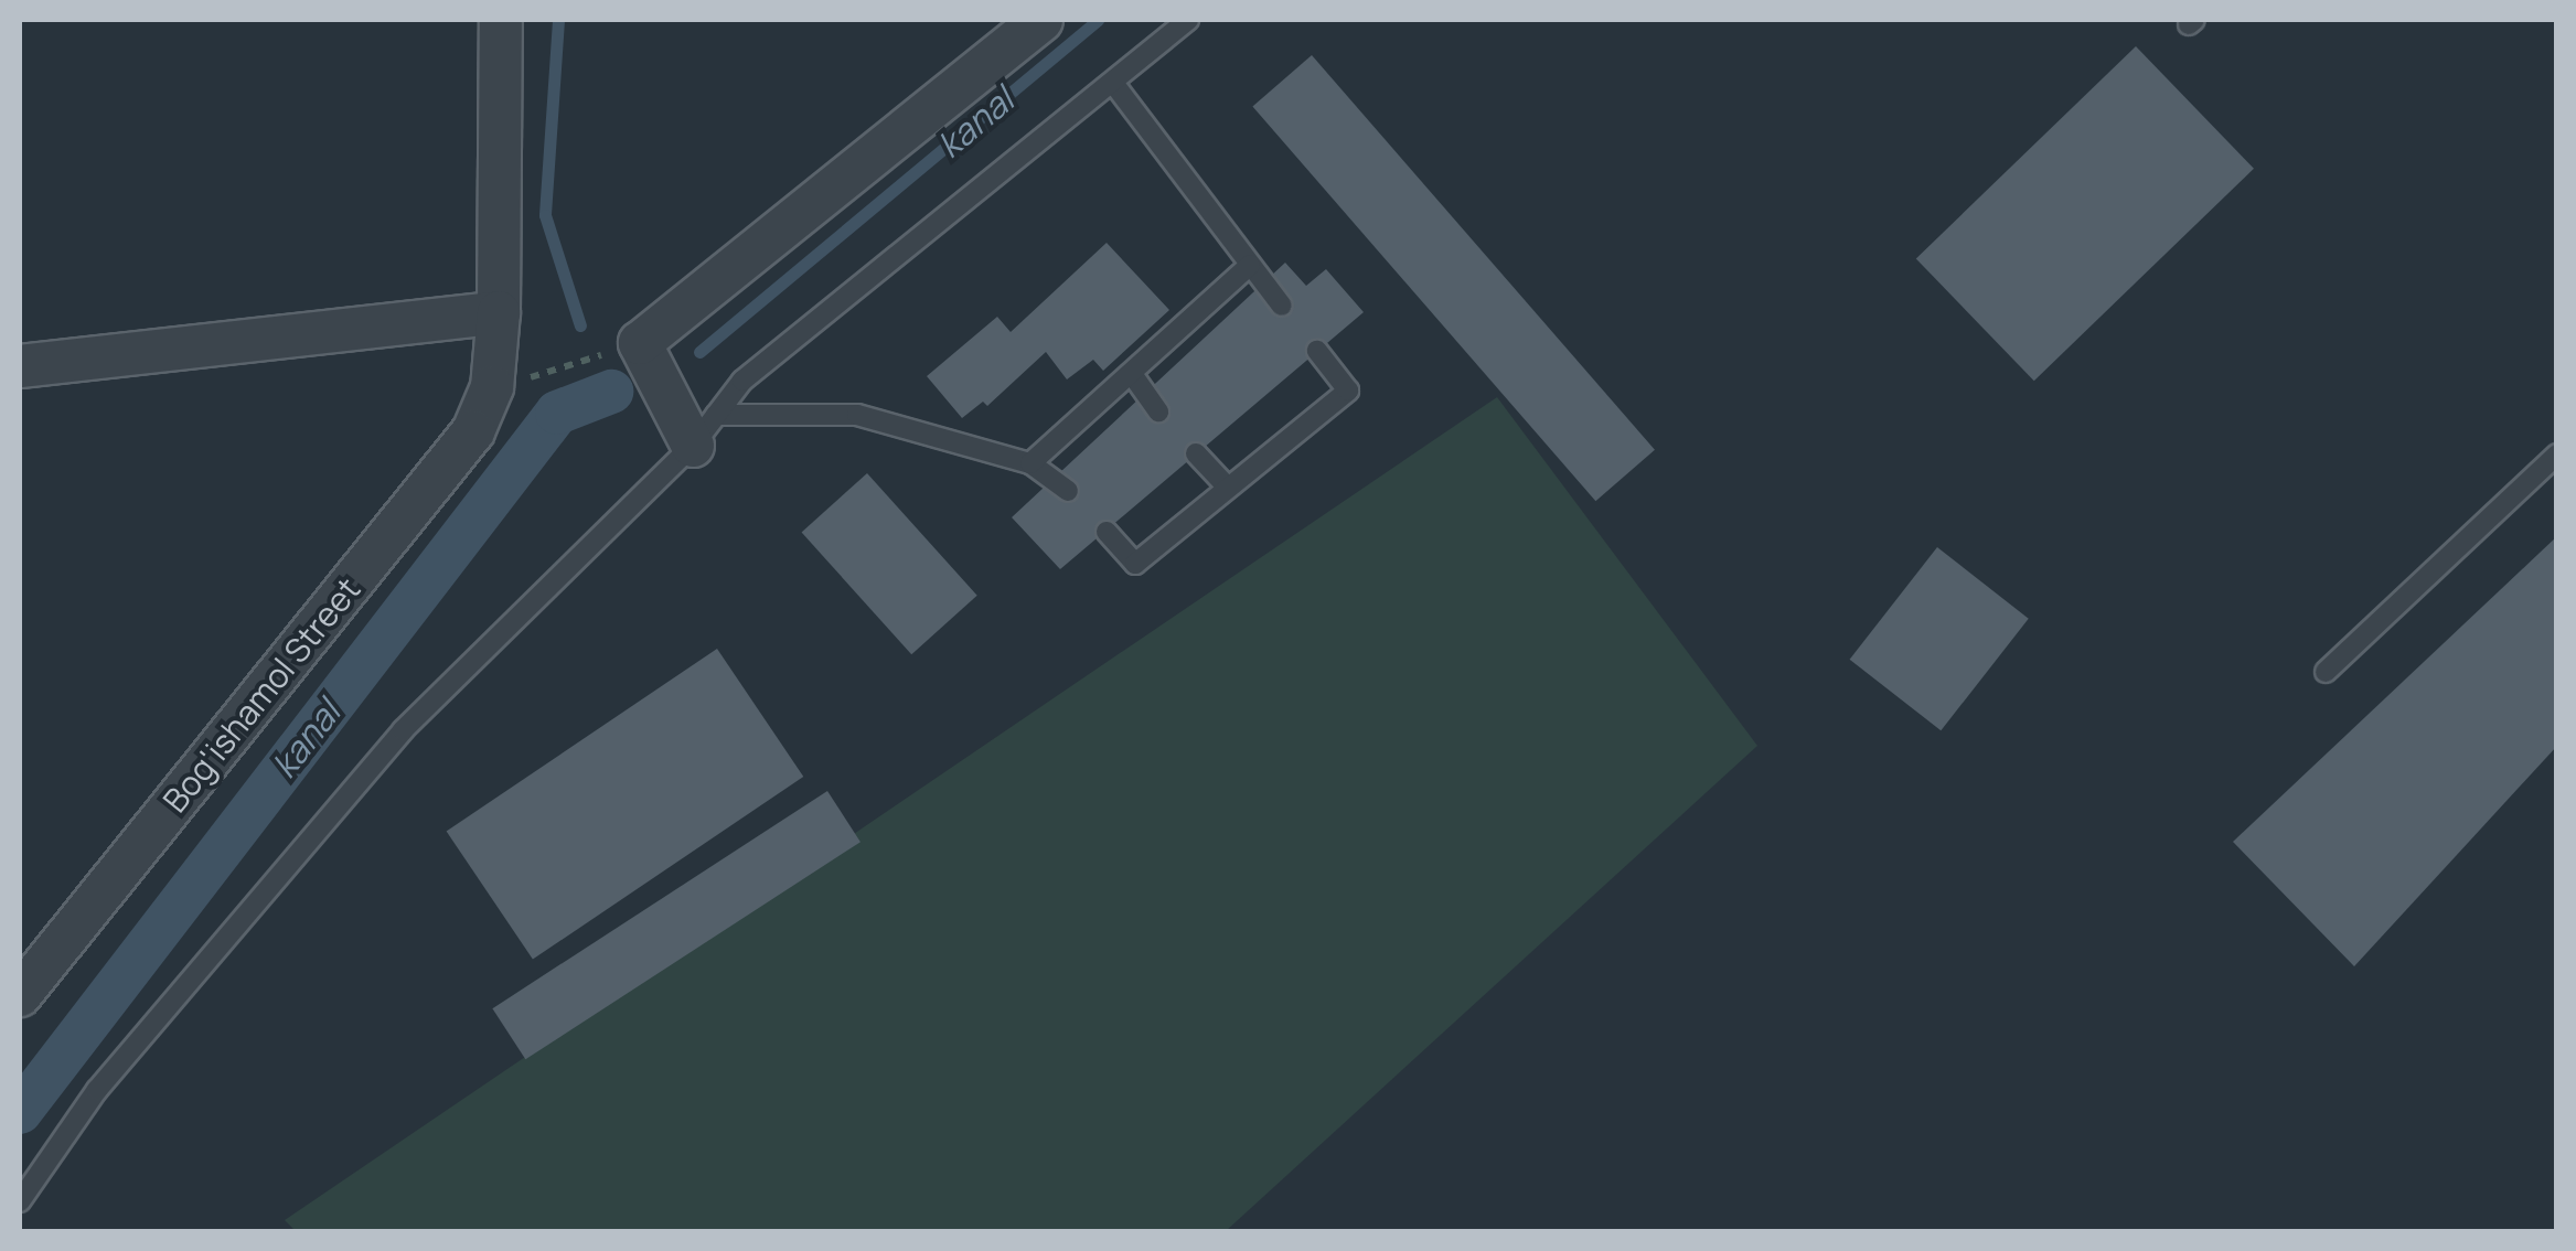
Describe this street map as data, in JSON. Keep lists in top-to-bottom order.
{
  "streets": {
    "street": ["Bog'ishamol Street"]
  },
  "water": ["kanal"]
}
